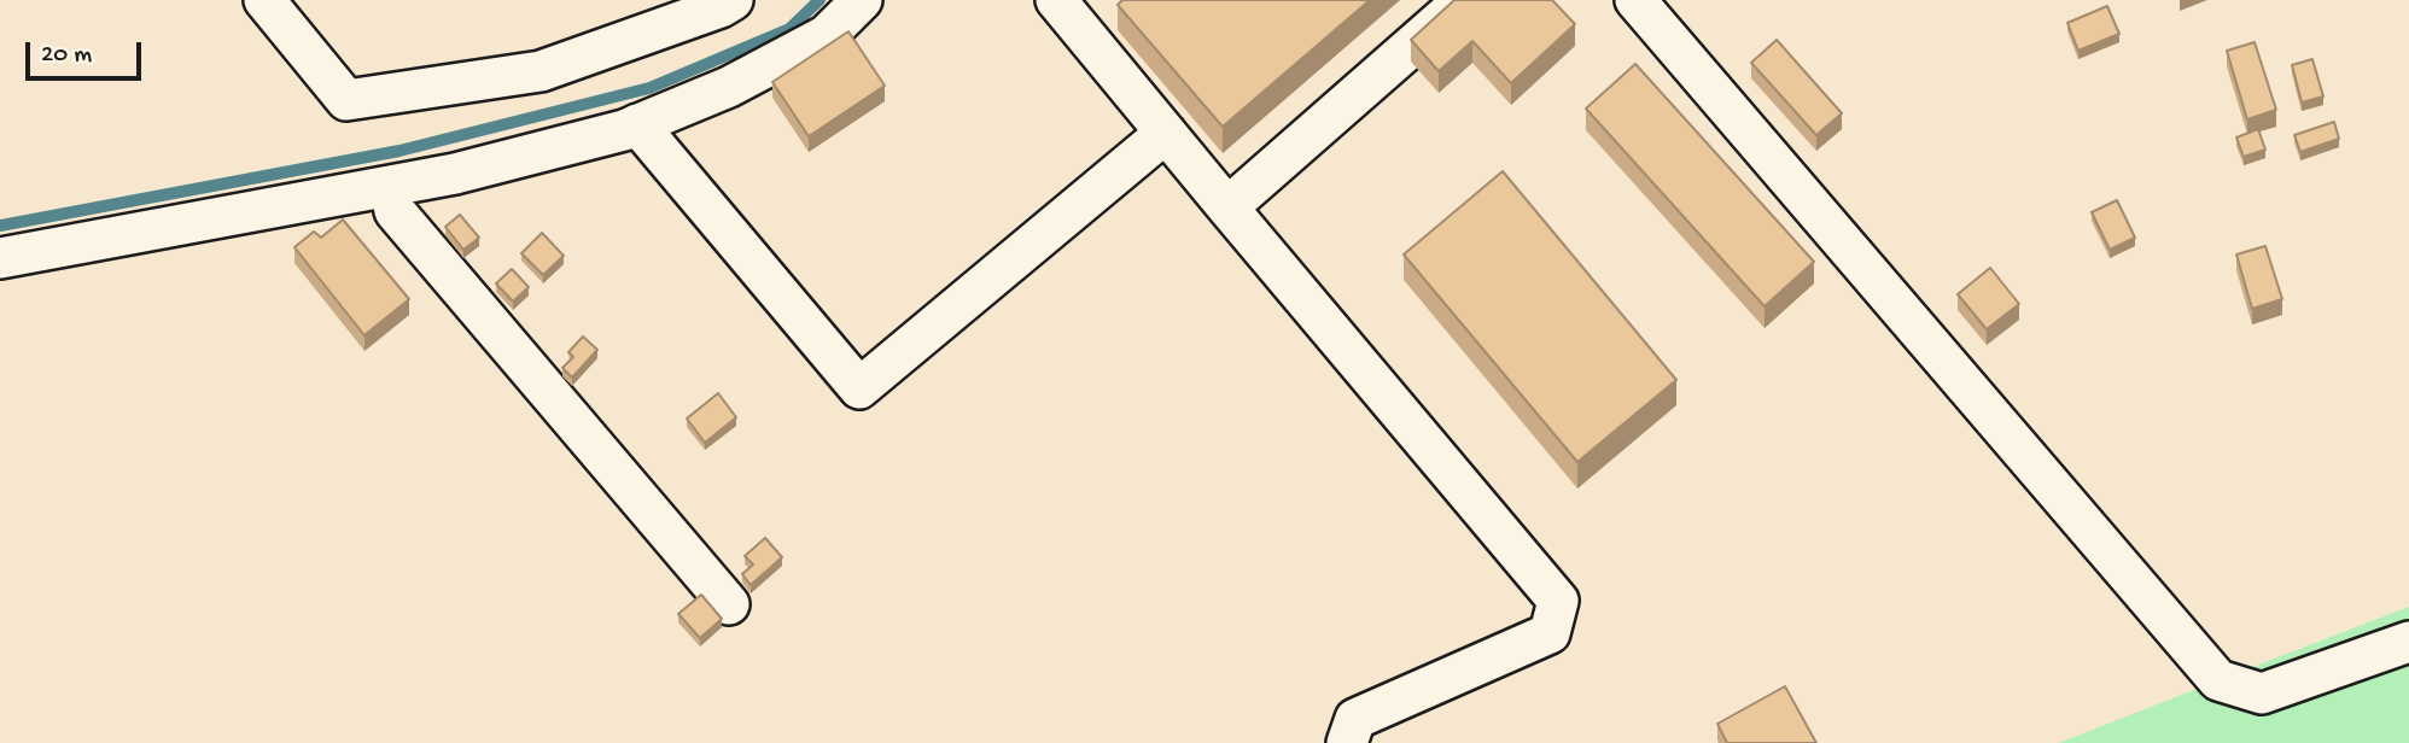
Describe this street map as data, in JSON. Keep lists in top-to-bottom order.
{
  "scale_bar": "20 m"
}
